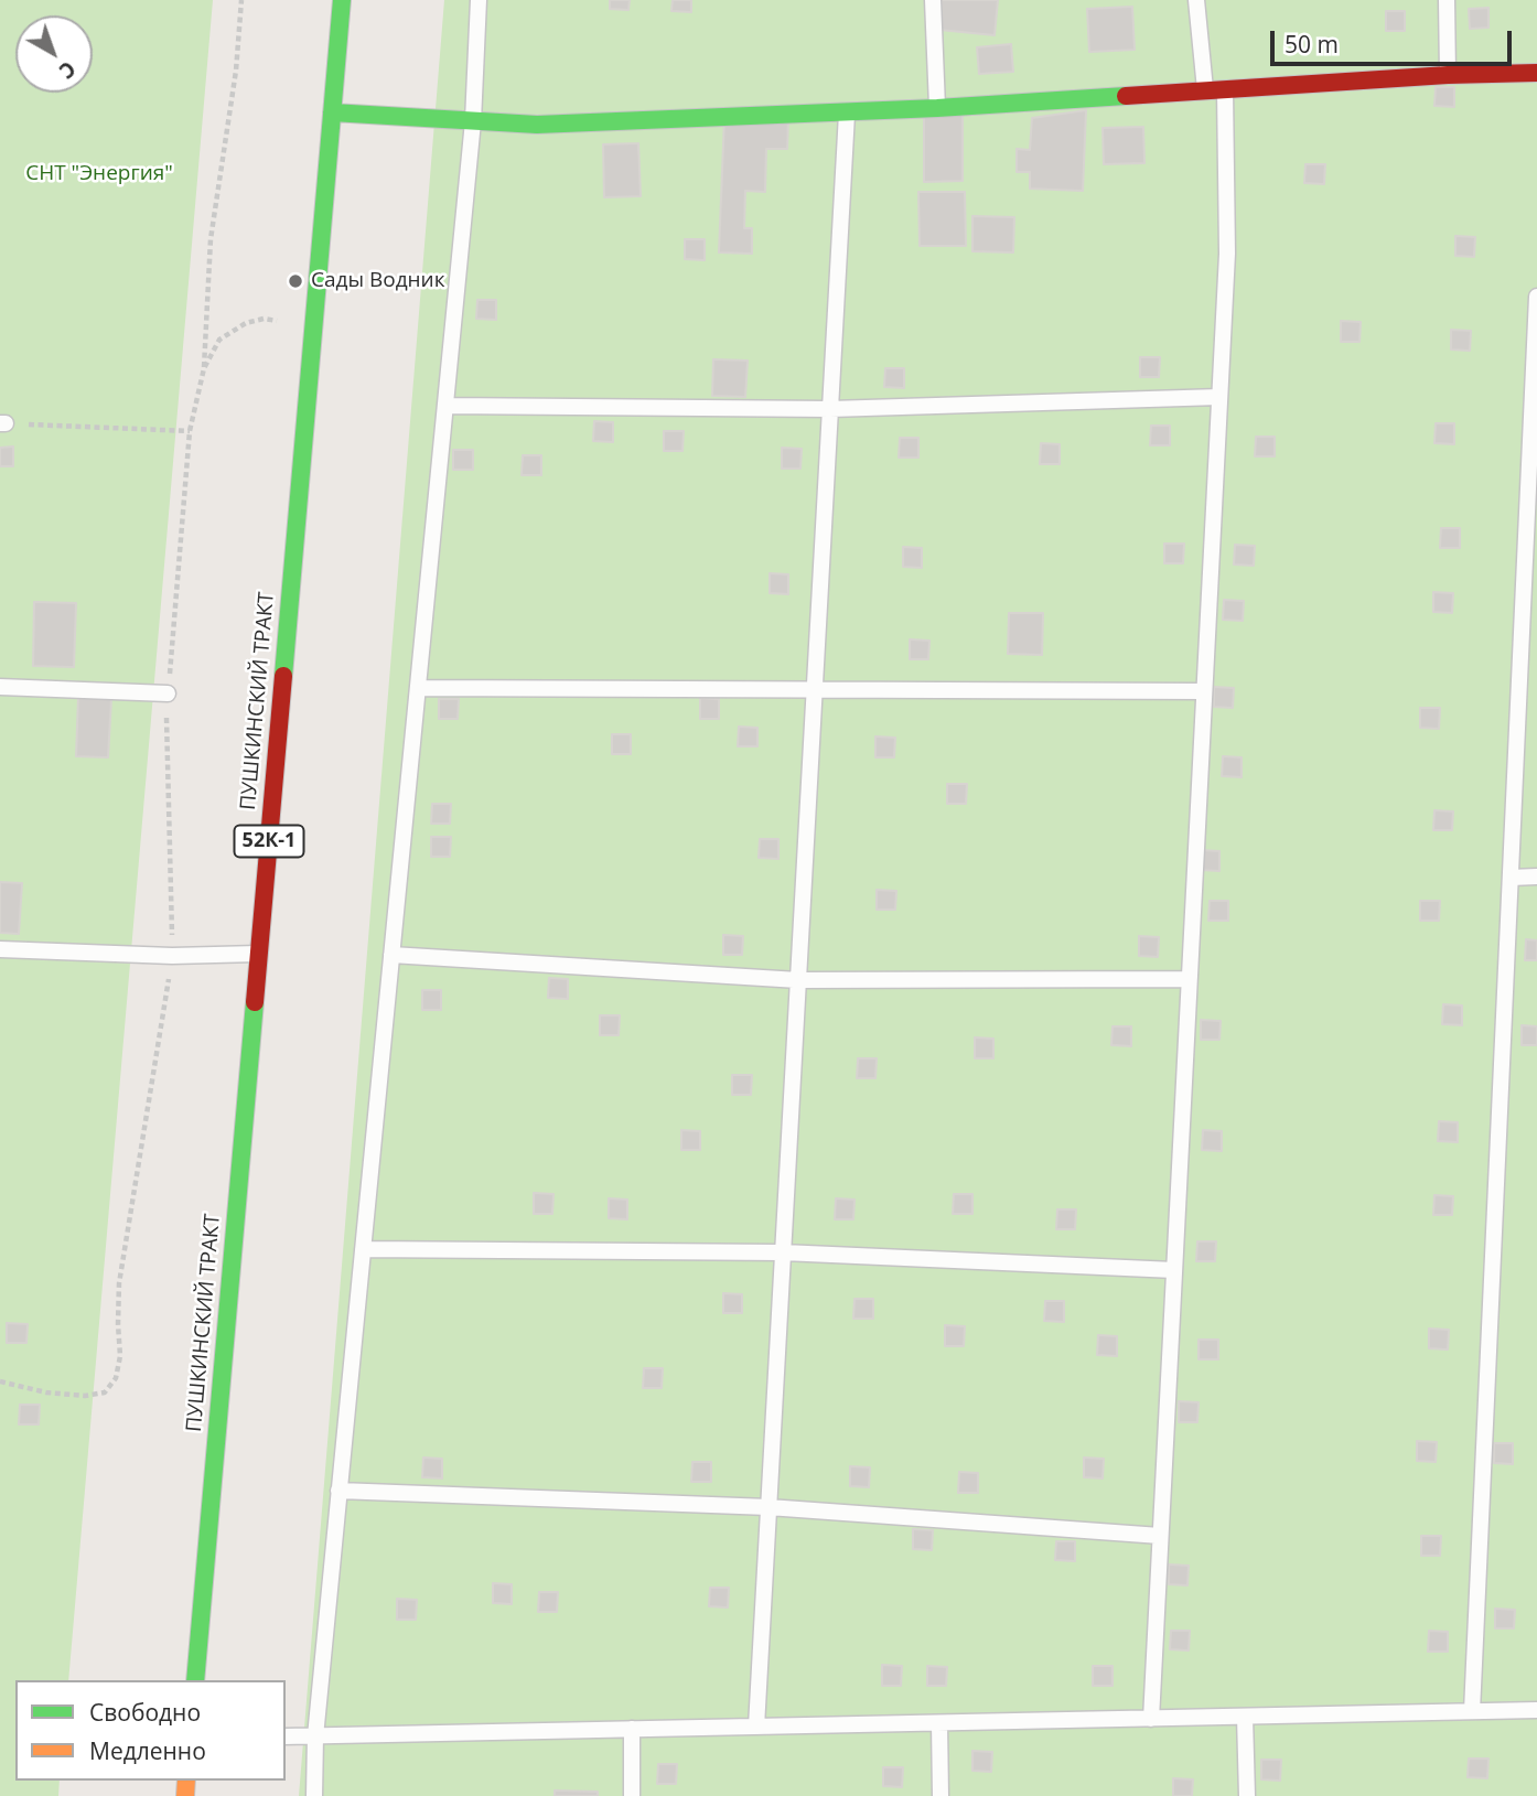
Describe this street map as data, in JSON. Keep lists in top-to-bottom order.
{
  "streets": {
    "main road": ["ПУШКИНСКИЙ ТРАКТ", "52К-1"]
  },
  "parks": ["СНТ \"Энергия\""],
  "places": ["Сады Водник"],
  "legend": ["Свободно", "Медленно"],
  "scale_bar": "50 m",
  "north": "bottom right"
}
